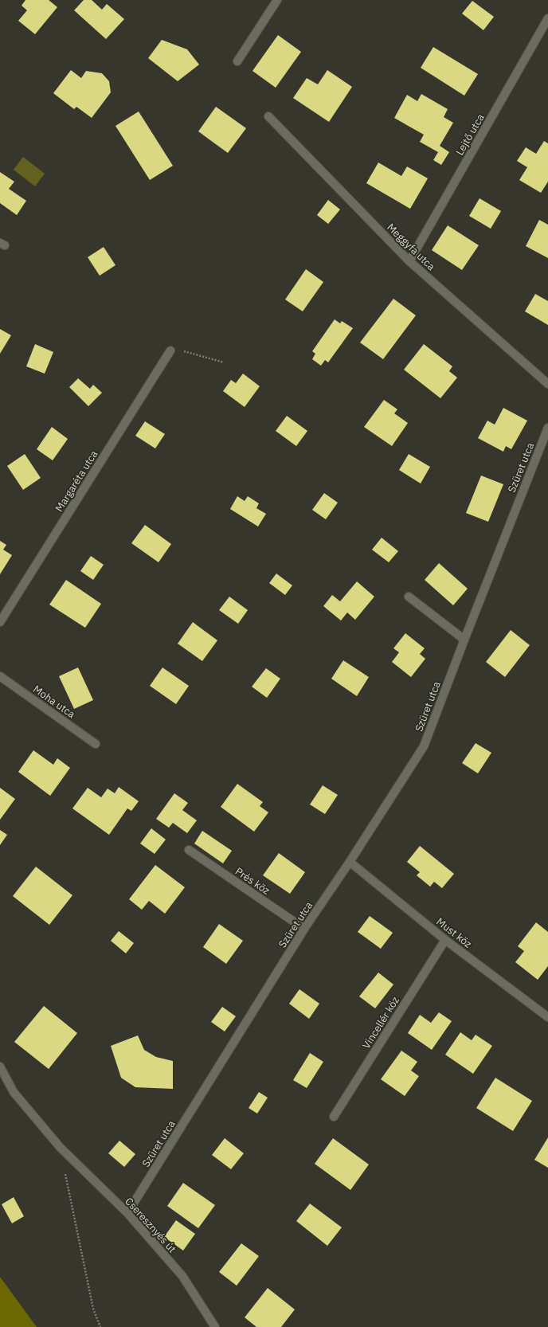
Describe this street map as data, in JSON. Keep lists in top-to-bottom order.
{
  "streets": {
    "street": [
      "Lejtő utca",
      "Meggyfa utca",
      "Szüret utca",
      "Margaréta utca",
      "Moha utca",
      "Prés köz",
      "Must köz",
      "Vincellér köz",
      "Cseresznyés út"
    ]
  },
  "crossings": [
    ["Lejtő utca", "Meggyfa utca"],
    ["Szüret utca", "Prés köz"],
    ["Szüret utca", "Must köz"],
    ["Szüret utca", "Cseresznyés út"],
    ["Must köz", "Vincellér köz"]
  ]
}
